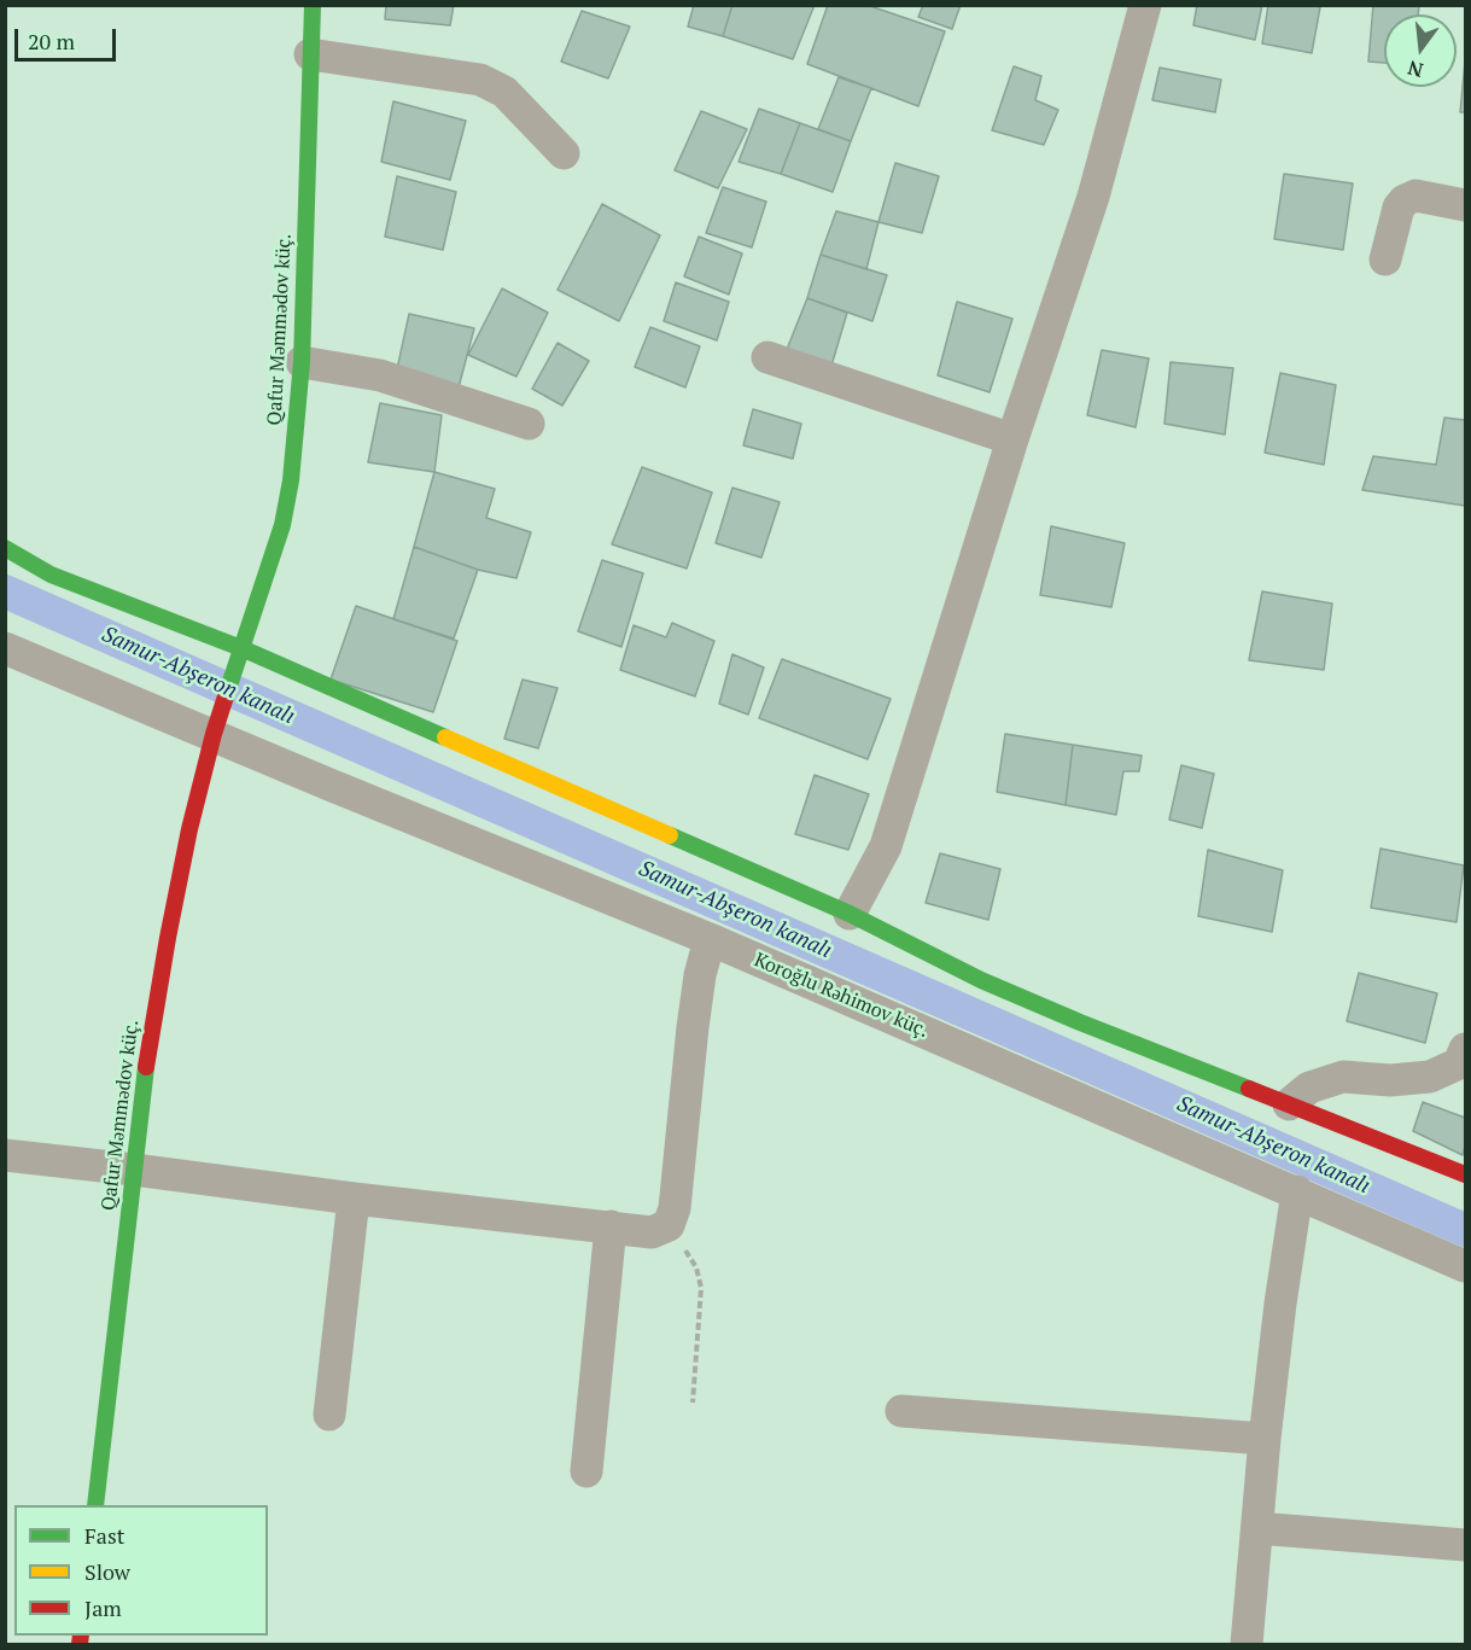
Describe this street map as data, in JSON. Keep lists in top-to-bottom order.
{
  "streets": {
    "street": ["Qafur Məmmədov küç.", "Koroğlu Rəhimov küç."]
  },
  "crossings": [
    ["Qafur Məmmədov küç.", "Koroğlu Rəhimov küç."]
  ],
  "water": ["Samur-Abşeron kanalı"],
  "legend": ["Fast", "Slow", "Jam"],
  "scale_bar": "20 m",
  "north": "bottom"
}
